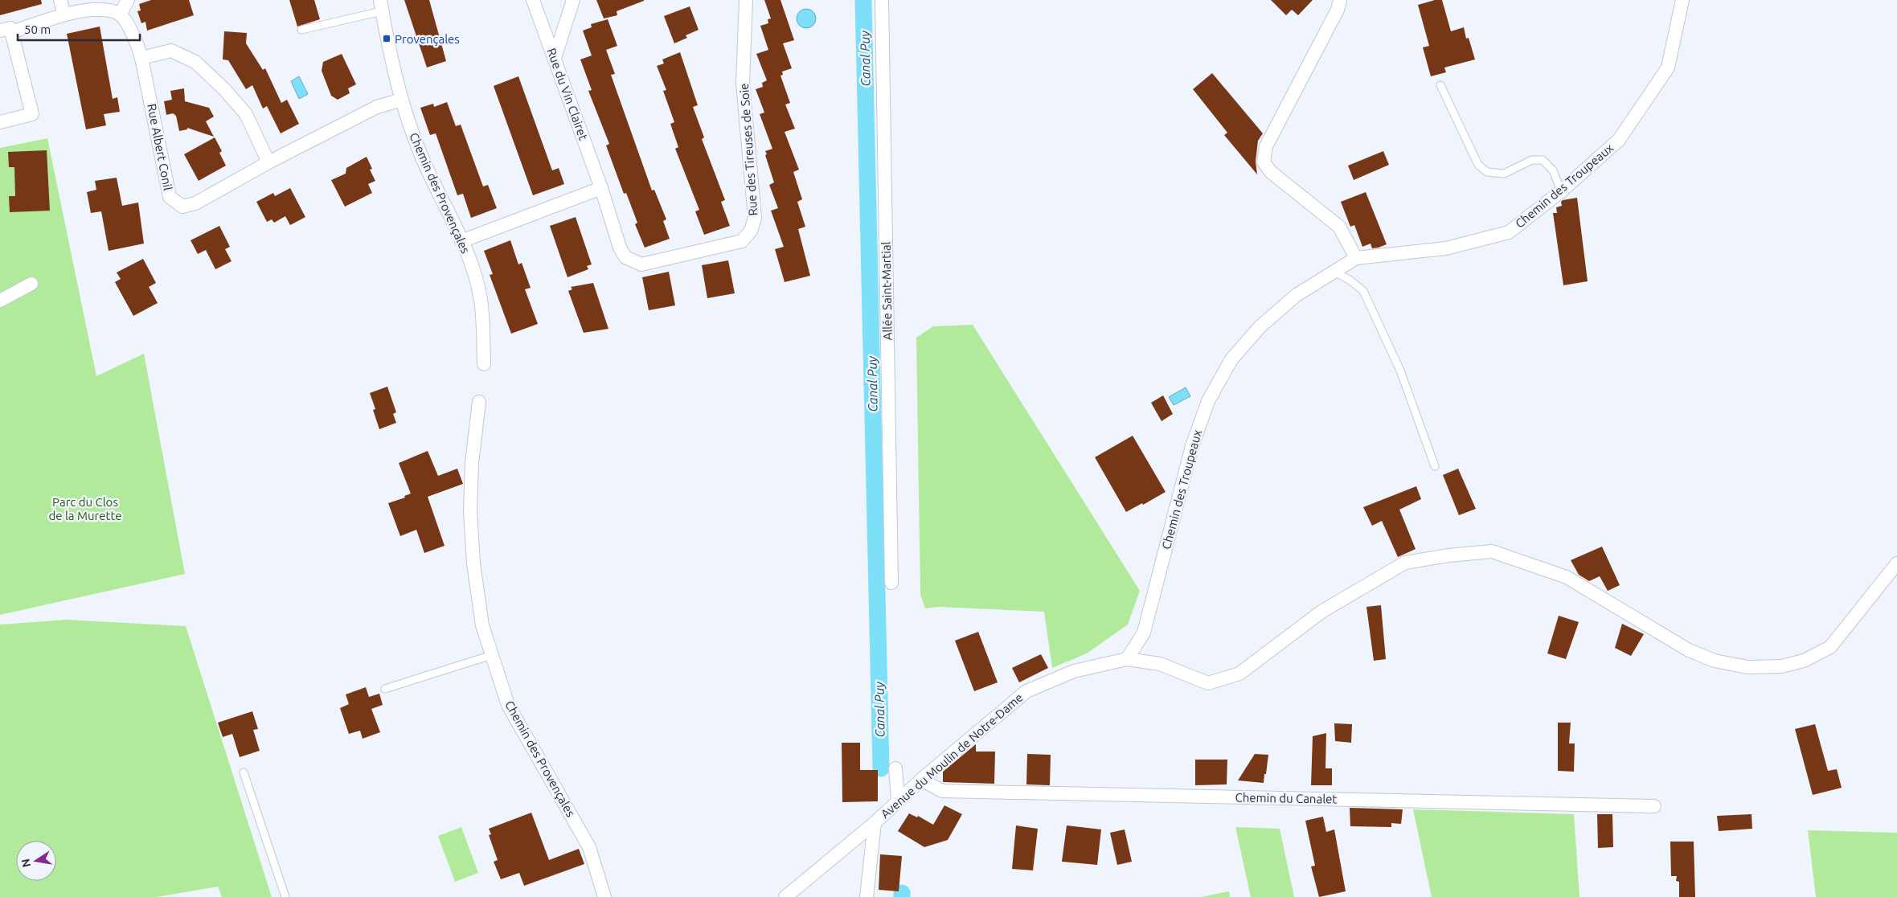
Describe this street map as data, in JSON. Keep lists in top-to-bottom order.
{
  "streets": {
    "street": [
      "Rue du Vin Clairet",
      "Rue Albert Conil",
      "Rue des Tireuses de Soie",
      "Chemin des Troupeaux",
      "Chemin des Provençales",
      "Allée Saint-Martial",
      "Avenue du Moulin de Notre-Dame",
      "Chemin du Canalet"
    ]
  },
  "crossings": [
    ["Rue du Vin Clairet", "Rue des Tireuses de Soie"],
    ["Rue Albert Conil", "Chemin des Provençales"],
    ["Chemin des Troupeaux", "Avenue du Moulin de Notre-Dame"],
    ["Avenue du Moulin de Notre-Dame", "Chemin du Canalet"]
  ],
  "water": ["Canal Puy"],
  "parks": ["Parc du Clos de la Murette"],
  "places": {
    "transit": ["Provençales"]
  },
  "scale_bar": "50 m",
  "north": "left"
}
